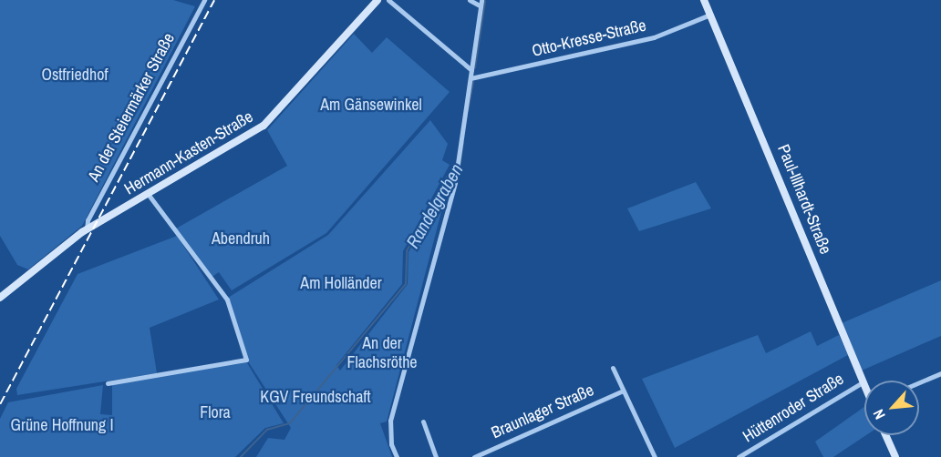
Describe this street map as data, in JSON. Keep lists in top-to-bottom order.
{
  "streets": {
    "street": [
      "Otto-Kresse-Straße",
      "An der Steiermärker Straße",
      "Hermann-Kasten-Straße",
      "Paul-Illhardt-Straße",
      "Hüttenroder Straße",
      "Braunlager Straße"
    ]
  },
  "crossings": [
    ["Otto-Kresse-Straße", "Paul-Illhardt-Straße"],
    ["An der Steiermärker Straße", "Hermann-Kasten-Straße"],
    ["Paul-Illhardt-Straße", "Hüttenroder Straße"]
  ],
  "water": ["Randelgraben"],
  "parks": [
    "Ostfriedhof",
    "Am Gänsewinkel",
    "Abendruh",
    "Am Holländer",
    "An der Flachsröthe",
    "KGV Freundschaft",
    "Flora",
    "Grüne Hoffnung I"
  ],
  "north": "bottom left"
}
